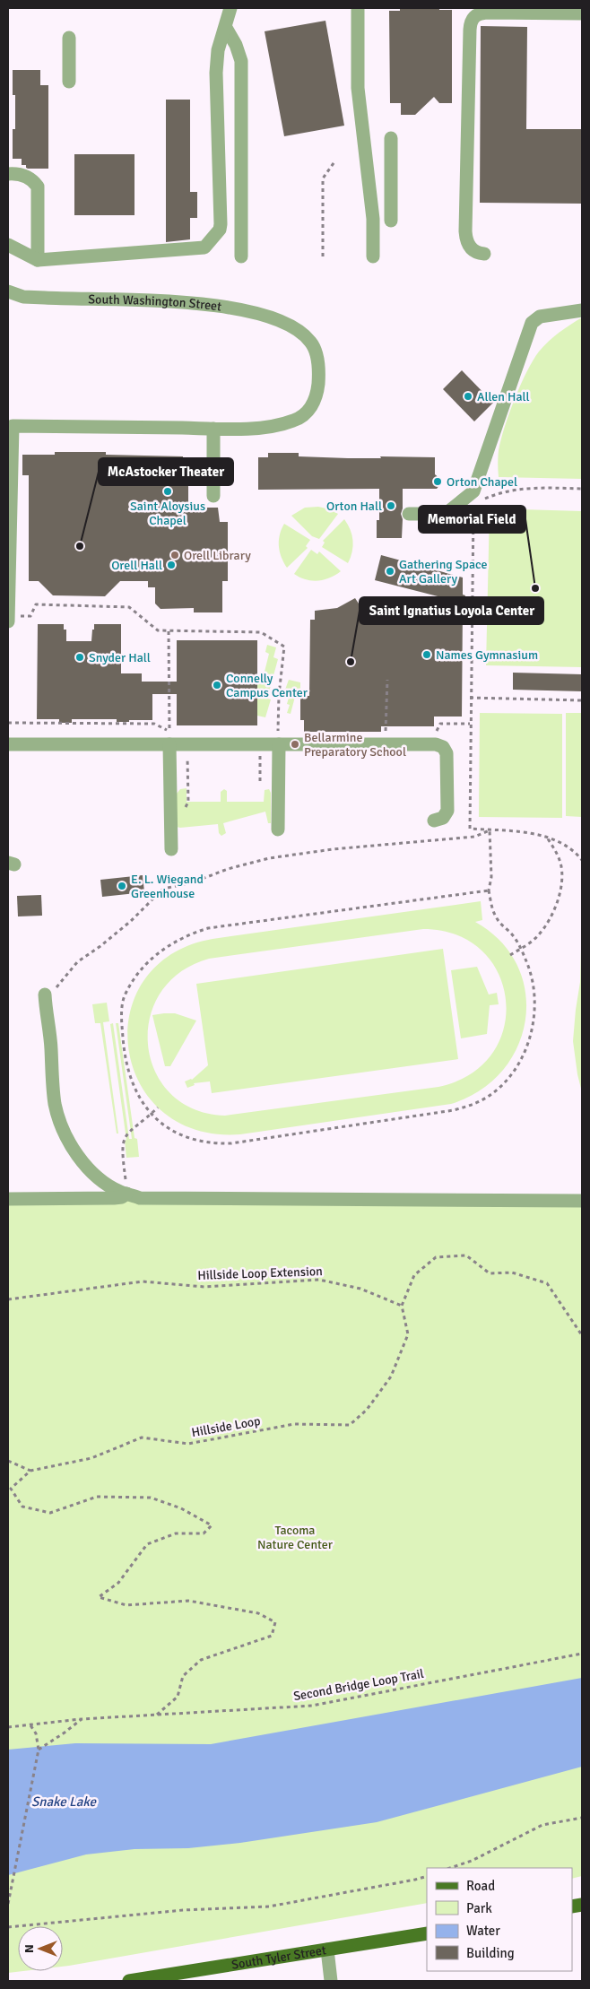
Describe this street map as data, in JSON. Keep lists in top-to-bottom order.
{
  "streets": {
    "main road": ["South Tyler Street"],
    "street": ["South Washington Street"],
    "path": ["Hillside Loop Extension", "Hillside Loop", "Second Bridge Loop Trail"]
  },
  "crossings": [
    ["Hillside Loop Extension", "Hillside Loop"]
  ],
  "water": ["Snake Lake"],
  "parks": ["Tacoma Nature Center"],
  "places": [
    "Allen Hall",
    "Orton Chapel",
    "Saint Aloysius Chapel",
    "Orton Hall",
    "McAstocker Theater",
    "Orell Library",
    "Orell Hall",
    "Gathering Space Art Gallery",
    "Memorial Field",
    "Names Gymnasium",
    "Snyder Hall",
    "Saint Ignatius Loyola Center",
    "Connelly Campus Center",
    "Bellarmine Preparatory School",
    "E. L. Wiegand Greenhouse"
  ],
  "legend": [
    "Road",
    "Park",
    "Water",
    "Building"
  ],
  "north": "left"
}
